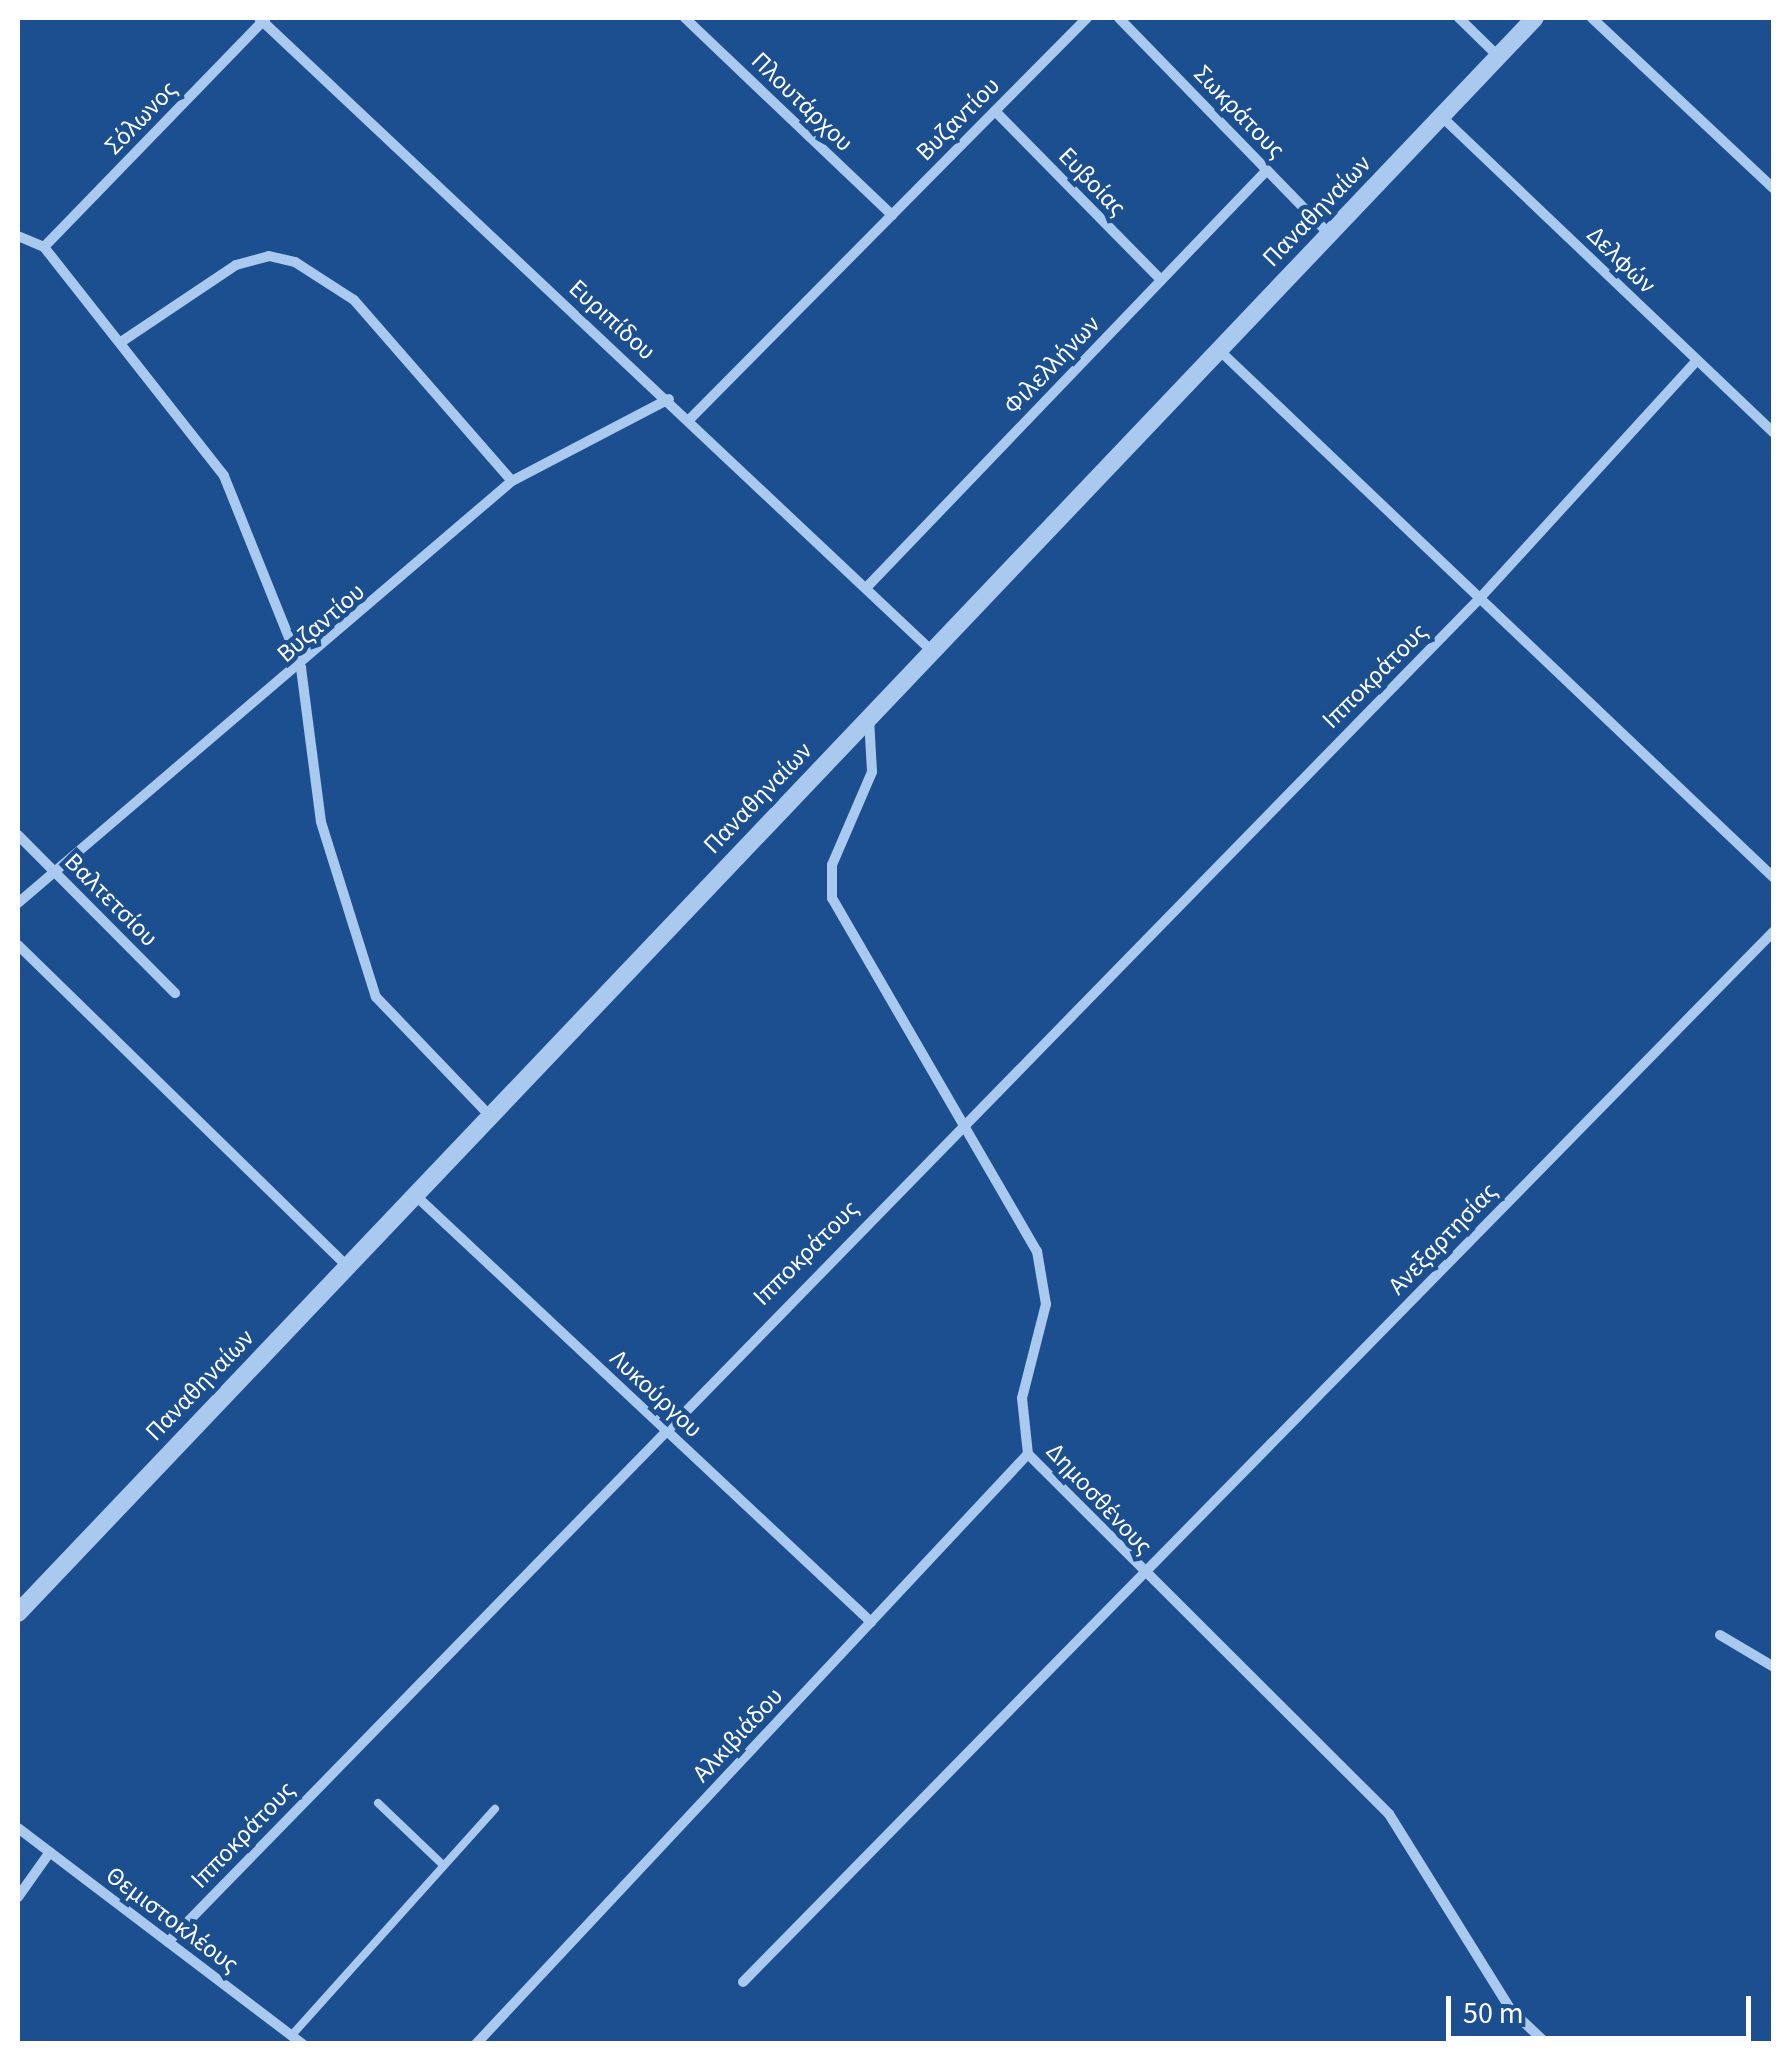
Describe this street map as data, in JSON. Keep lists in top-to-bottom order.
{
  "streets": {
    "street": [
      "Πλουτάρχου",
      "Σωκράτους",
      "Σόλωνος",
      "Βυζαντίου",
      "Ευβοίας",
      "Παναθηναίων",
      "Δελφών",
      "Ευριπίδου",
      "Φιλελλήνων",
      "Ιπποκράτους",
      "Βαλτετσίου",
      "Ανεξαρτησίας",
      "Λυκούργου",
      "Δημοσθένους",
      "Αλκιβιάδου",
      "Θεμιστοκλέους"
    ]
  },
  "crossings": [
    ["Πλουτάρχου", "Βυζαντίου"],
    ["Σωκράτους", "Παναθηναίων"],
    ["Σωκράτους", "Φιλελλήνων"],
    ["Σόλωνος", "Ευριπίδου"],
    ["Βυζαντίου", "Ευβοίας"],
    ["Βυζαντίου", "Ευριπίδου"],
    ["Βυζαντίου", "Βαλτετσίου"],
    ["Ευβοίας", "Φιλελλήνων"],
    ["Παναθηναίων", "Δελφών"],
    ["Παναθηναίων", "Ευριπίδου"],
    ["Παναθηναίων", "Λυκούργου"],
    ["Παναθηναίων", "Δημοσθένους"],
    ["Δελφών", "Ιπποκράτους"],
    ["Ευριπίδου", "Φιλελλήνων"],
    ["Ιπποκράτους", "Λυκούργου"],
    ["Ιπποκράτους", "Δημοσθένους"],
    ["Ιπποκράτους", "Θεμιστοκλέους"],
    ["Ανεξαρτησίας", "Δημοσθένους"],
    ["Λυκούργου", "Αλκιβιάδου"],
    ["Δημοσθένους", "Αλκιβιάδου"]
  ],
  "scale_bar": "50 m"
}
